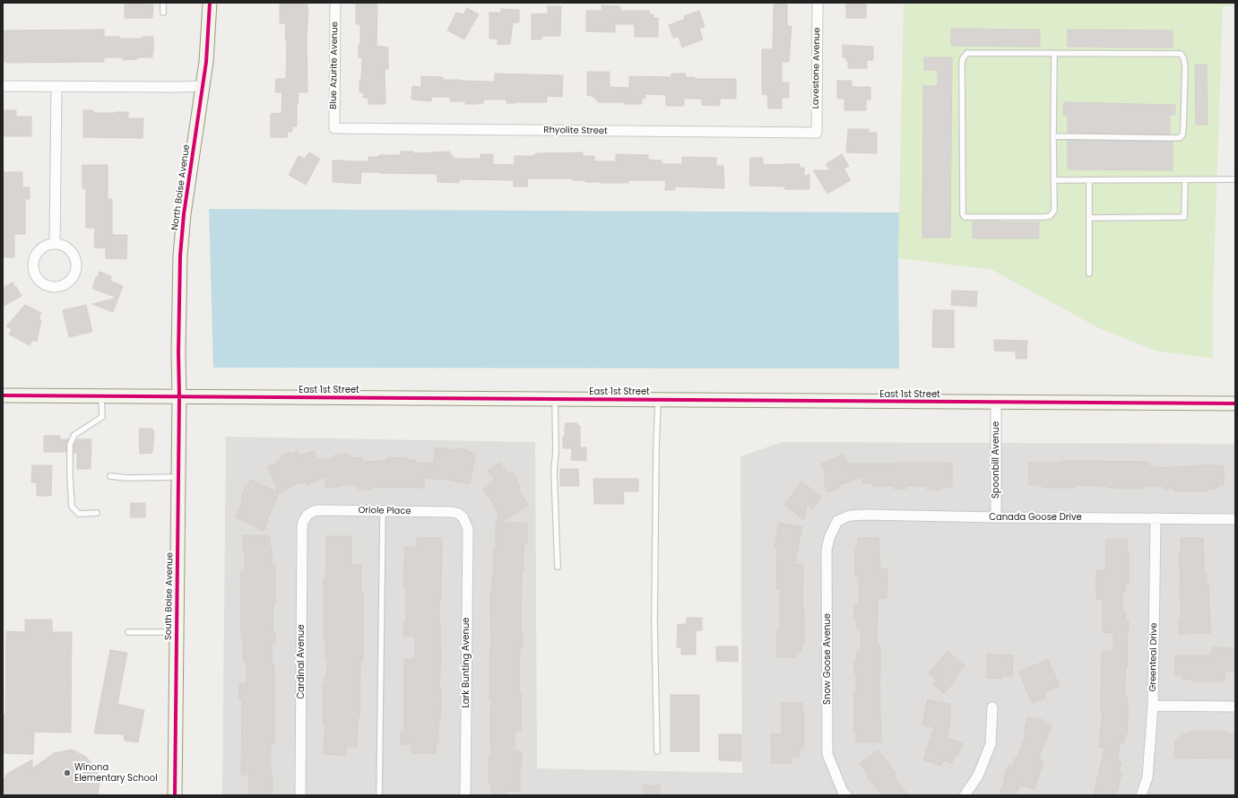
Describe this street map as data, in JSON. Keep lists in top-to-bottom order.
{
  "streets": {
    "main road": ["North Boise Avenue", "East 1st Street", "South Boise Avenue"],
    "street": [
      "Blue Azurite Avenue",
      "Lavestone Avenue",
      "Rhyolite Street",
      "Spoonbill Avenue",
      "Oriole Place",
      "Canada Goose Drive",
      "Greenteal Drive",
      "Snow Goose Avenue",
      "Cardinal Avenue",
      "Lark Bunting Avenue"
    ]
  },
  "crossings": [
    ["Blue Azurite Avenue", "Rhyolite Street"],
    ["Lavestone Avenue", "Rhyolite Street"],
    ["North Boise Avenue", "East 1st Street"],
    ["North Boise Avenue", "South Boise Avenue"],
    ["East 1st Street", "Spoonbill Avenue"],
    ["East 1st Street", "South Boise Avenue"],
    ["Spoonbill Avenue", "Canada Goose Drive"],
    ["Oriole Place", "Cardinal Avenue"],
    ["Oriole Place", "Lark Bunting Avenue"],
    ["Canada Goose Drive", "Greenteal Drive"],
    ["Canada Goose Drive", "Snow Goose Avenue"]
  ],
  "places": ["Winona Elementary School"]
}
